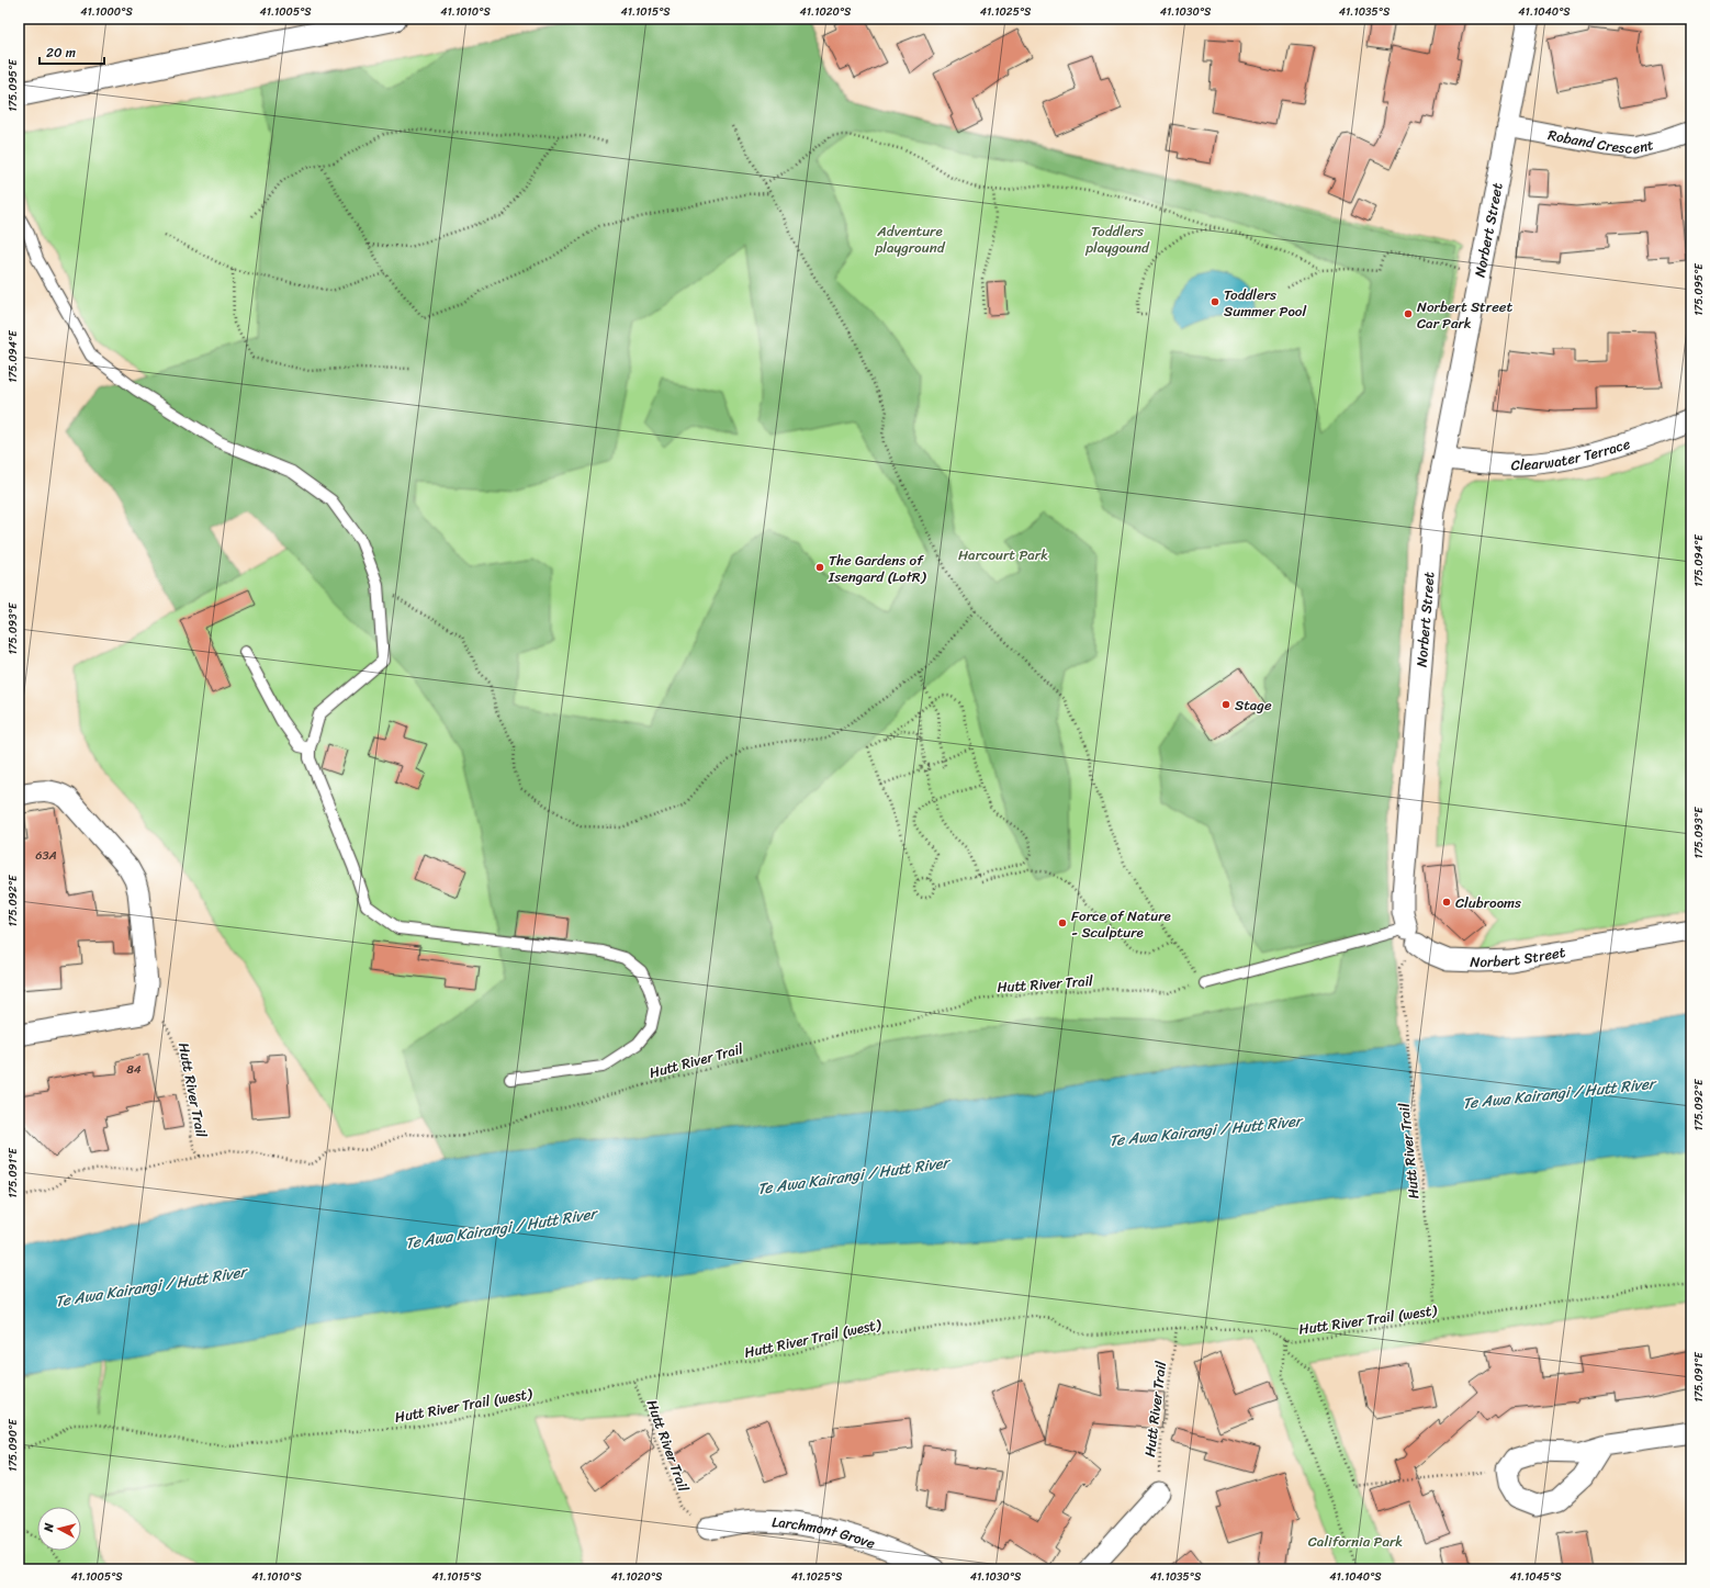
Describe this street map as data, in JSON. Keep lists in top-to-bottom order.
{
  "streets": {
    "street": [
      "Roband Crescent",
      "Norbert Street",
      "Clearwater Terrace",
      "Larchmont Grove"
    ],
    "path": ["Hutt River Trail", "Hutt River Trail (west)"]
  },
  "crossings": [
    ["Roband Crescent", "Norbert Street"],
    ["Norbert Street", "Clearwater Terrace"],
    ["Hutt River Trail", "Hutt River Trail (west)"],
    ["Hutt River Trail", "Larchmont Grove"]
  ],
  "water": ["Te Awa Kairangi / Hutt River"],
  "parks": [
    "Adventure playground",
    "Toddlers playgound",
    "Harcourt Park",
    "California Park"
  ],
  "places": [
    "Toddlers Summer Pool",
    "Norbert Street Car Park",
    "The Gardens of Isengard (LotR)",
    "Stage",
    "Clubrooms",
    "Force of Nature - Sculpture"
  ],
  "house_numbers": ["63A", "84"],
  "scale_bar": "20 m",
  "north": "left",
  "coordinates": [
    "41.1000°S",
    "41.1005°S",
    "41.1010°S",
    "41.1015°S",
    "41.1020°S",
    "41.1025°S",
    "41.1030°S",
    "41.1035°S",
    "41.1040°S",
    "175.095°E",
    "175.094°E",
    "175.093°E",
    "175.092°E",
    "175.091°E",
    "175.090°E",
    "41.1045°S"
  ]
}
